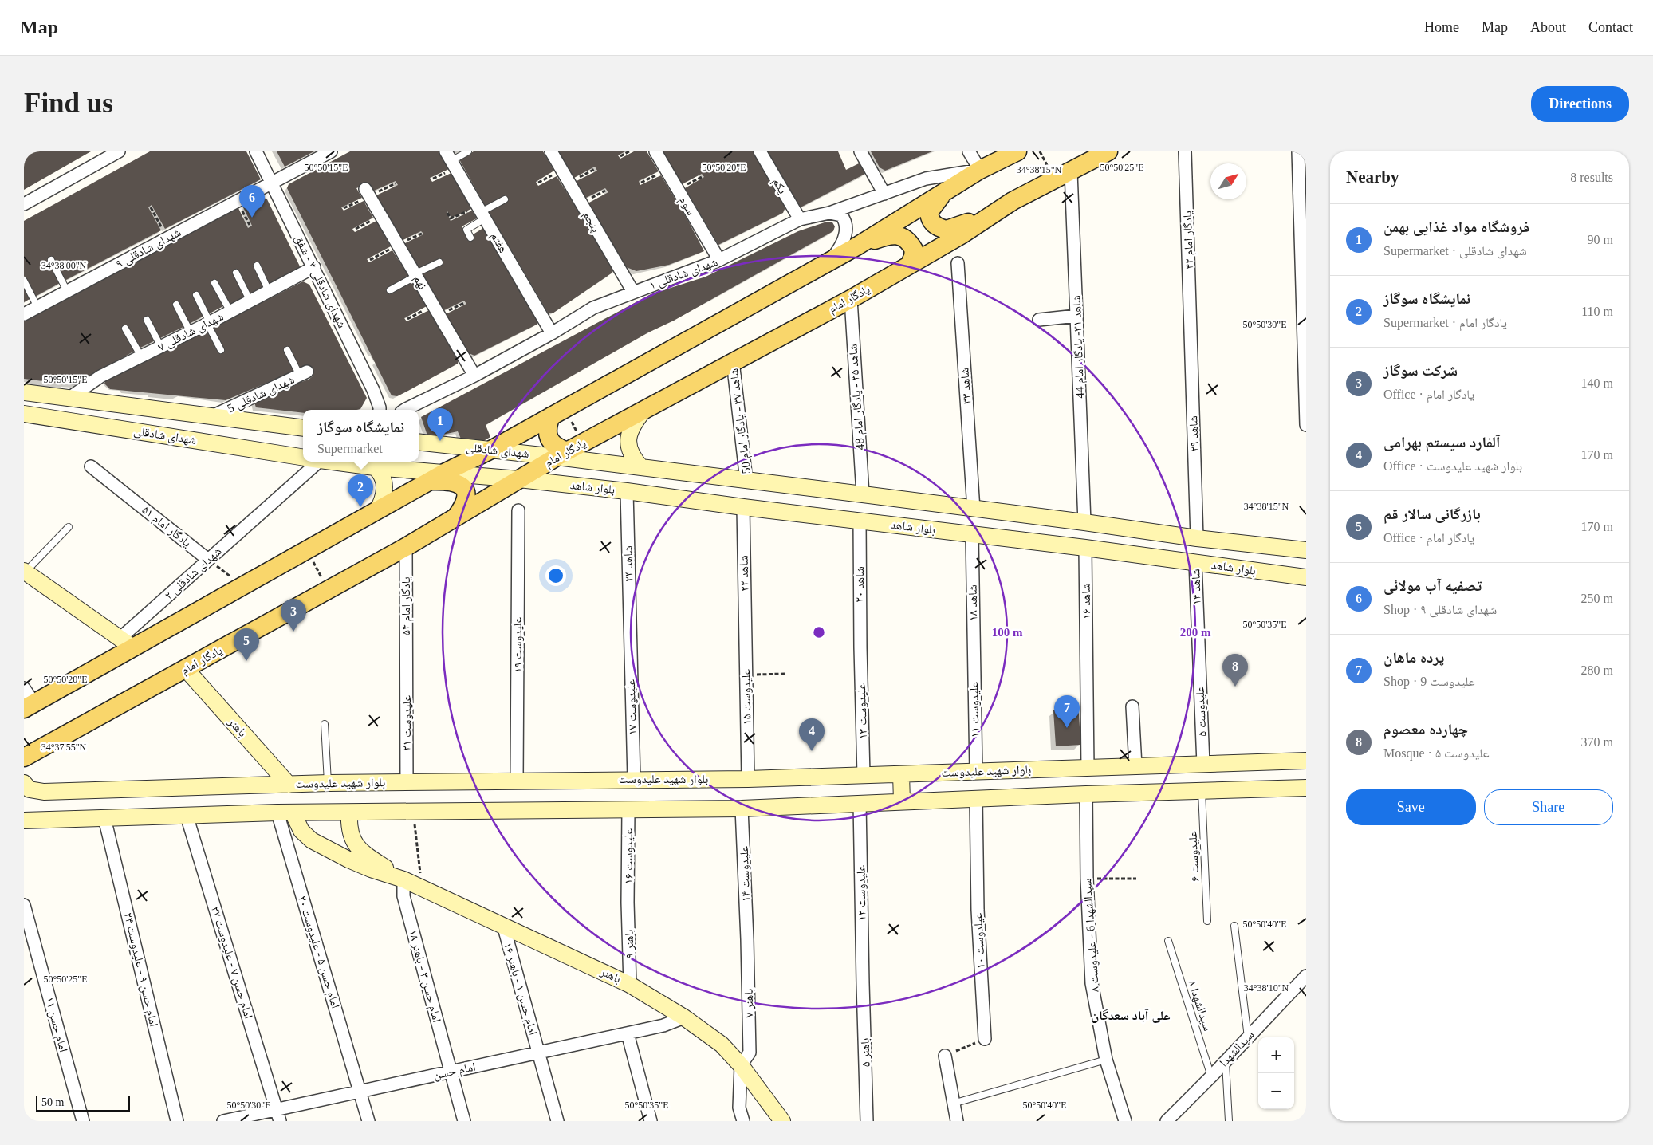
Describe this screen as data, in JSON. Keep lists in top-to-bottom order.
{
  "streets": {
    "main road": [
      "یادگار امام",
      "شهدای شادقلی",
      "بلوار شاهد",
      "باهنر",
      "بلوار شهید علیدوست"
    ],
    "street": [
      "یکم",
      "سوم",
      "پنجم",
      "یادگار امام ۴۲",
      "هفتم",
      "شهدای شادقلی ۹",
      "شهدای شادقلی ۱",
      "شهدای شادقلی ۳ - شفق",
      "نهم",
      "شهدای شادقلی ۷",
      "شاهد ۳۱- یادگار امام 44",
      "شاهد ۳۳",
      "شهدای شادقلی 5",
      "شاهد ۳۵ - یادگار امام 48",
      "شاهد ۳۷ - یادگار امام 50",
      "شاهد ۲۹",
      "یادگار امام ۵۱",
      "شاهد ۲۴",
      "شهدای شادقلی ۲",
      "شاهد ۲۲",
      "شاهد ۲۰",
      "شاهد ۱۴",
      "شاهد ۱۶",
      "شاهد ۱۸",
      "یادگار امام ۵۴",
      "علیدوست ۱۹",
      "علیدوست ۱۵",
      "علیدوست ۱۷",
      "علیدوست ۱۱",
      "علیدوست ۱۳",
      "علیدوست ۵",
      "علیدوست ۲۱",
      "علیدوست ۱۶",
      "علیدوست ۱۴",
      "علیدوست ۱۲",
      "سیدالشهدا 6 - علیدوست ۸",
      "عیلدوست ۱۰",
      "باهنر ۹",
      "امام حسن ۵ - علیدوست ۲۰",
      "امام حسن ۷ - علیدوست ۲۲",
      "امام حسن ۹ - علیدوست ۲۴",
      "امام حسن ۳ - باهنر ۱۸",
      "امام حسن ۱ - باهنر ۱۶",
      "باهنر ۷",
      "امام حسن ۱۱",
      "سیدالشهدا",
      "باهنر ۵",
      "امام حسن"
    ],
    "lane": ["علیدوست ۶", "سیدالشهدا ۸"]
  },
  "crossings": [
    ["یکم", "شهدای شادقلی ۱"],
    ["سوم", "شهدای شادقلی ۱"],
    ["پنجم", "شهدای شادقلی ۱"],
    ["یادگار امام ۴۲", "شاهد ۲۹"],
    ["هفتم", "شهدای شادقلی ۱"],
    ["شهدای شادقلی ۹", "شهدای شادقلی ۳ - شفق"],
    ["شهدای شادقلی ۱", "نهم"],
    ["شهدای شادقلی ۳ - شفق", "شهدای شادقلی ۷"],
    ["یادگار امام", "شاهد ۳۱- یادگار امام 44"],
    ["یادگار امام", "شاهد ۳۵ - یادگار امام 48"],
    ["یادگار امام", "شاهد ۳۷ - یادگار امام 50"],
    ["یادگار امام", "شهدای شادقلی"],
    ["یادگار امام", "بلوار شاهد"],
    ["یادگار امام", "یادگار امام ۵۴"],
    ["یادگار امام", "باهنر"],
    ["شهدای شادقلی ۷", "شهدای شادقلی"],
    ["شاهد ۳۱- یادگار امام 44", "بلوار شاهد"],
    ["شاهد ۳۳", "بلوار شاهد"],
    ["شهدای شادقلی 5", "شهدای شادقلی"],
    ["شاهد ۳۵ - یادگار امام 48", "بلوار شاهد"],
    ["شاهد ۳۷ - یادگار امام 50", "بلوار شاهد"],
    ["شاهد ۲۹", "بلوار شاهد"],
    ["شهدای شادقلی", "بلوار شاهد"],
    ["بلوار شاهد", "شاهد ۲۴"],
    ["بلوار شاهد", "شاهد ۲۲"],
    ["بلوار شاهد", "شاهد ۲۰"],
    ["بلوار شاهد", "شاهد ۱۴"],
    ["بلوار شاهد", "شاهد ۱۶"],
    ["بلوار شاهد", "شاهد ۱۸"],
    ["یادگار امام ۵۱", "شهدای شادقلی ۲"],
    ["شاهد ۲۴", "علیدوست ۱۷"],
    ["شاهد ۲۲", "علیدوست ۱۵"],
    ["شاهد ۲۰", "علیدوست ۱۳"],
    ["شاهد ۱۴", "علیدوست ۵"],
    ["شاهد ۱۶", "بلوار شهید علیدوست"],
    ["شاهد ۱۸", "علیدوست ۱۱"],
    ["یادگار امام ۵۴", "علیدوست ۲۱"],
    ["علیدوست ۱۹", "بلوار شهید علیدوست"],
    ["علیدوست ۱۵", "بلوار شهید علیدوست"],
    ["علیدوست ۱۷", "بلوار شهید علیدوست"],
    ["علیدوست ۱۱", "بلوار شهید علیدوست"],
    ["علیدوست ۱۳", "بلوار شهید علیدوست"],
    ["علیدوست ۵", "بلوار شهید علیدوست"],
    ["علیدوست ۲۱", "بلوار شهید علیدوست"],
    ["باهنر", "بلوار شهید علیدوست"],
    ["باهنر", "باهنر ۹"],
    ["باهنر", "امام حسن ۵ - علیدوست ۲۰"],
    ["باهنر", "امام حسن ۳ - باهنر ۱۸"],
    ["باهنر", "امام حسن ۱ - باهنر ۱۶"],
    ["باهنر", "باهنر ۷"],
    ["باهنر", "امام حسن"],
    ["علیدوست ۱۶", "باهنر ۹"],
    ["علیدوست ۱۴", "باهنر ۷"],
    ["علیدوست ۱۲", "باهنر ۵"],
    ["امام حسن ۵ - علیدوست ۲۰", "امام حسن"],
    ["امام حسن ۷ - علیدوست ۲۲", "امام حسن"],
    ["امام حسن ۳ - باهنر ۱۸", "امام حسن"],
    ["امام حسن ۱ - باهنر ۱۶", "امام حسن"],
    ["سیدالشهدا ۸", "سیدالشهدا"]
  ],
  "districts": ["علی آباد سعدگان"],
  "scale_bar": "50 m",
  "north": "top right",
  "page": {
    "header": "Map",
    "nav": [
      "Home",
      "Map",
      "About",
      "Contact"
    ],
    "buttons": [
      "Directions",
      ["Save", "Share"]
    ],
    "title": "Find us",
    "heading": ["Nearby", "8 results"],
    "pins": [
      "6",
      "1",
      "2",
      "3",
      "5",
      "8",
      "7",
      "4"
    ],
    "list": [
      {
        "mark": "1",
        "name": "فروشگاه مواد غذایی بهمن",
        "note": "Supermarket · شهدای شادقلی",
        "value": "90 m"
      },
      {
        "mark": "2",
        "name": "نمایشگاه سوگاز",
        "note": "Supermarket · یادگار امام",
        "value": "110 m"
      },
      {
        "mark": "3",
        "name": "شرکت سوگاز",
        "note": "Office · یادگار امام",
        "value": "140 m"
      },
      {
        "mark": "4",
        "name": "آلفارد سیستم بهرامی",
        "note": "Office · بلوار شهید علیدوست",
        "value": "170 m"
      },
      {
        "mark": "5",
        "name": "بازرگانی سالار قم",
        "note": "Office · یادگار امام",
        "value": "170 m"
      },
      {
        "mark": "6",
        "name": "تصفیه آب مولائی",
        "note": "Shop · شهدای شادقلی ۹",
        "value": "250 m"
      },
      {
        "mark": "7",
        "name": "پرده ماهان",
        "note": "Shop · علیدوست 9",
        "value": "280 m"
      },
      {
        "mark": "8",
        "name": "چهارده معصوم",
        "note": "Mosque · علیدوست ۵",
        "value": "370 m"
      }
    ],
    "popup": ["نمایشگاه سوگاز", "Supermarket"],
    "map_buttons": ["+", "−"],
    "scale": "50 m"
  },
  "coordinates": [
    "50°50'15\"E",
    "50°50'20\"E",
    "50°50'25\"E",
    "34°38'15\"N",
    "34°38'00\"N",
    "50°50'30\"E",
    "50°50'35\"E",
    "34°37'55\"N",
    "50°50'40\"E",
    "34°38'10\"N"
  ],
  "rings": ["100 m", "200 m"]
}
